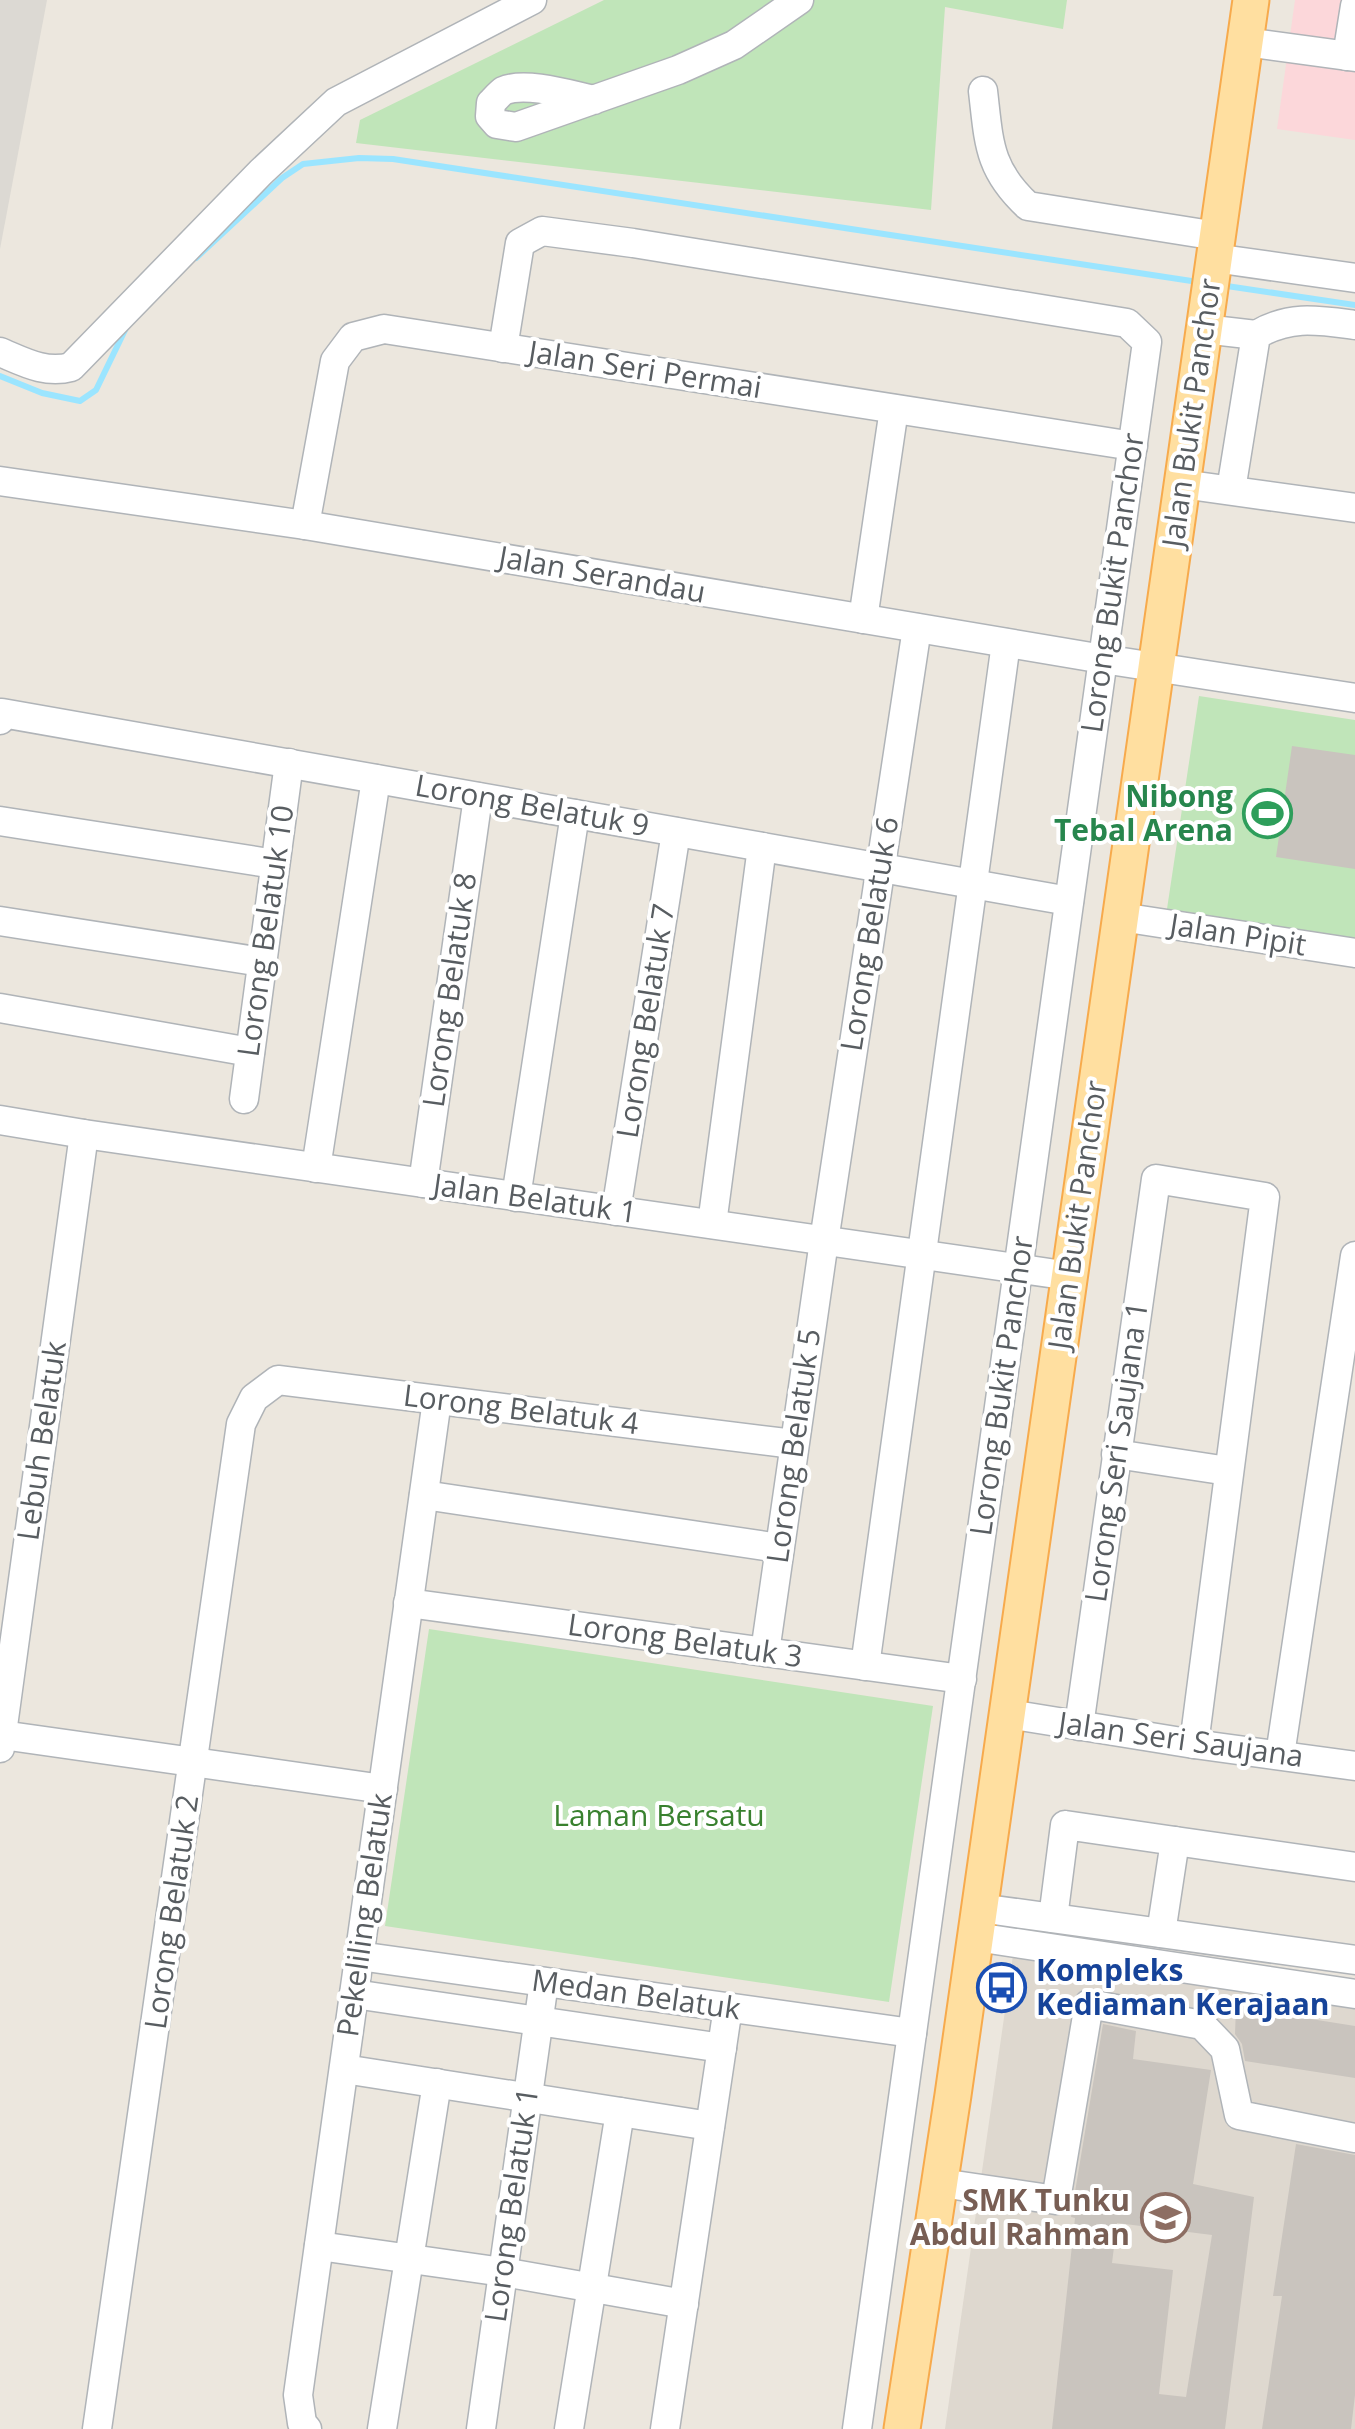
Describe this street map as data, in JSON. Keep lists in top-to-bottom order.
{
  "streets": {
    "main road": ["Jalan Bukit Panchor"],
    "street": [
      "Jalan Seri Permai",
      "Jalan Serandau",
      "Lorong Bukit Panchor",
      "Lorong Belatuk 9",
      "Lorong Belatuk 10",
      "Lorong Belatuk 6",
      "Jalan Pipit",
      "Lorong Belatuk 8",
      "Lorong Belatuk 7",
      "Jalan Belatuk 1",
      "Lorong Belatuk 4",
      "Lebuh Belatuk",
      "Lorong Belatuk 5",
      "Lorong Seri Saujana 1",
      "Lorong Belatuk 3",
      "Jalan Seri Saujana",
      "Lorong Belatuk 2",
      "Pekeliling Belatuk",
      "Medan Belatuk",
      "Lorong Belatuk 1"
    ]
  },
  "crossings": [
    ["Jalan Seri Permai", "Jalan Serandau"],
    ["Jalan Seri Permai", "Lorong Bukit Panchor"],
    ["Jalan Bukit Panchor", "Jalan Serandau"],
    ["Jalan Bukit Panchor", "Jalan Pipit"],
    ["Jalan Bukit Panchor", "Jalan Belatuk 1"],
    ["Jalan Bukit Panchor", "Jalan Seri Saujana"],
    ["Jalan Serandau", "Lorong Bukit Panchor"],
    ["Jalan Serandau", "Lorong Belatuk 6"],
    ["Lorong Bukit Panchor", "Lorong Belatuk 9"],
    ["Lorong Bukit Panchor", "Jalan Belatuk 1"],
    ["Lorong Bukit Panchor", "Lorong Belatuk 3"],
    ["Lorong Bukit Panchor", "Medan Belatuk"],
    ["Lorong Belatuk 9", "Lorong Belatuk 10"],
    ["Lorong Belatuk 9", "Lorong Belatuk 6"],
    ["Lorong Belatuk 9", "Lorong Belatuk 8"],
    ["Lorong Belatuk 9", "Lorong Belatuk 7"],
    ["Lorong Belatuk 6", "Jalan Belatuk 1"],
    ["Lorong Belatuk 6", "Lorong Belatuk 5"],
    ["Lorong Belatuk 8", "Jalan Belatuk 1"],
    ["Lorong Belatuk 7", "Jalan Belatuk 1"],
    ["Jalan Belatuk 1", "Lebuh Belatuk"],
    ["Jalan Belatuk 1", "Lorong Belatuk 5"],
    ["Lorong Belatuk 4", "Lorong Belatuk 5"],
    ["Lorong Belatuk 4", "Lorong Belatuk 2"],
    ["Lorong Belatuk 4", "Pekeliling Belatuk"],
    ["Lorong Belatuk 5", "Lorong Belatuk 3"],
    ["Lorong Seri Saujana 1", "Jalan Seri Saujana"],
    ["Lorong Belatuk 3", "Pekeliling Belatuk"],
    ["Pekeliling Belatuk", "Medan Belatuk"],
    ["Medan Belatuk", "Lorong Belatuk 1"]
  ],
  "parks": ["Laman Bersatu"],
  "places": {
    "sports": ["Nibong Tebal Arena"],
    "bus stop": ["Kompleks Kediaman Kerajaan"],
    "school or university": ["SMK Tunku Abdul Rahman"]
  }
}
